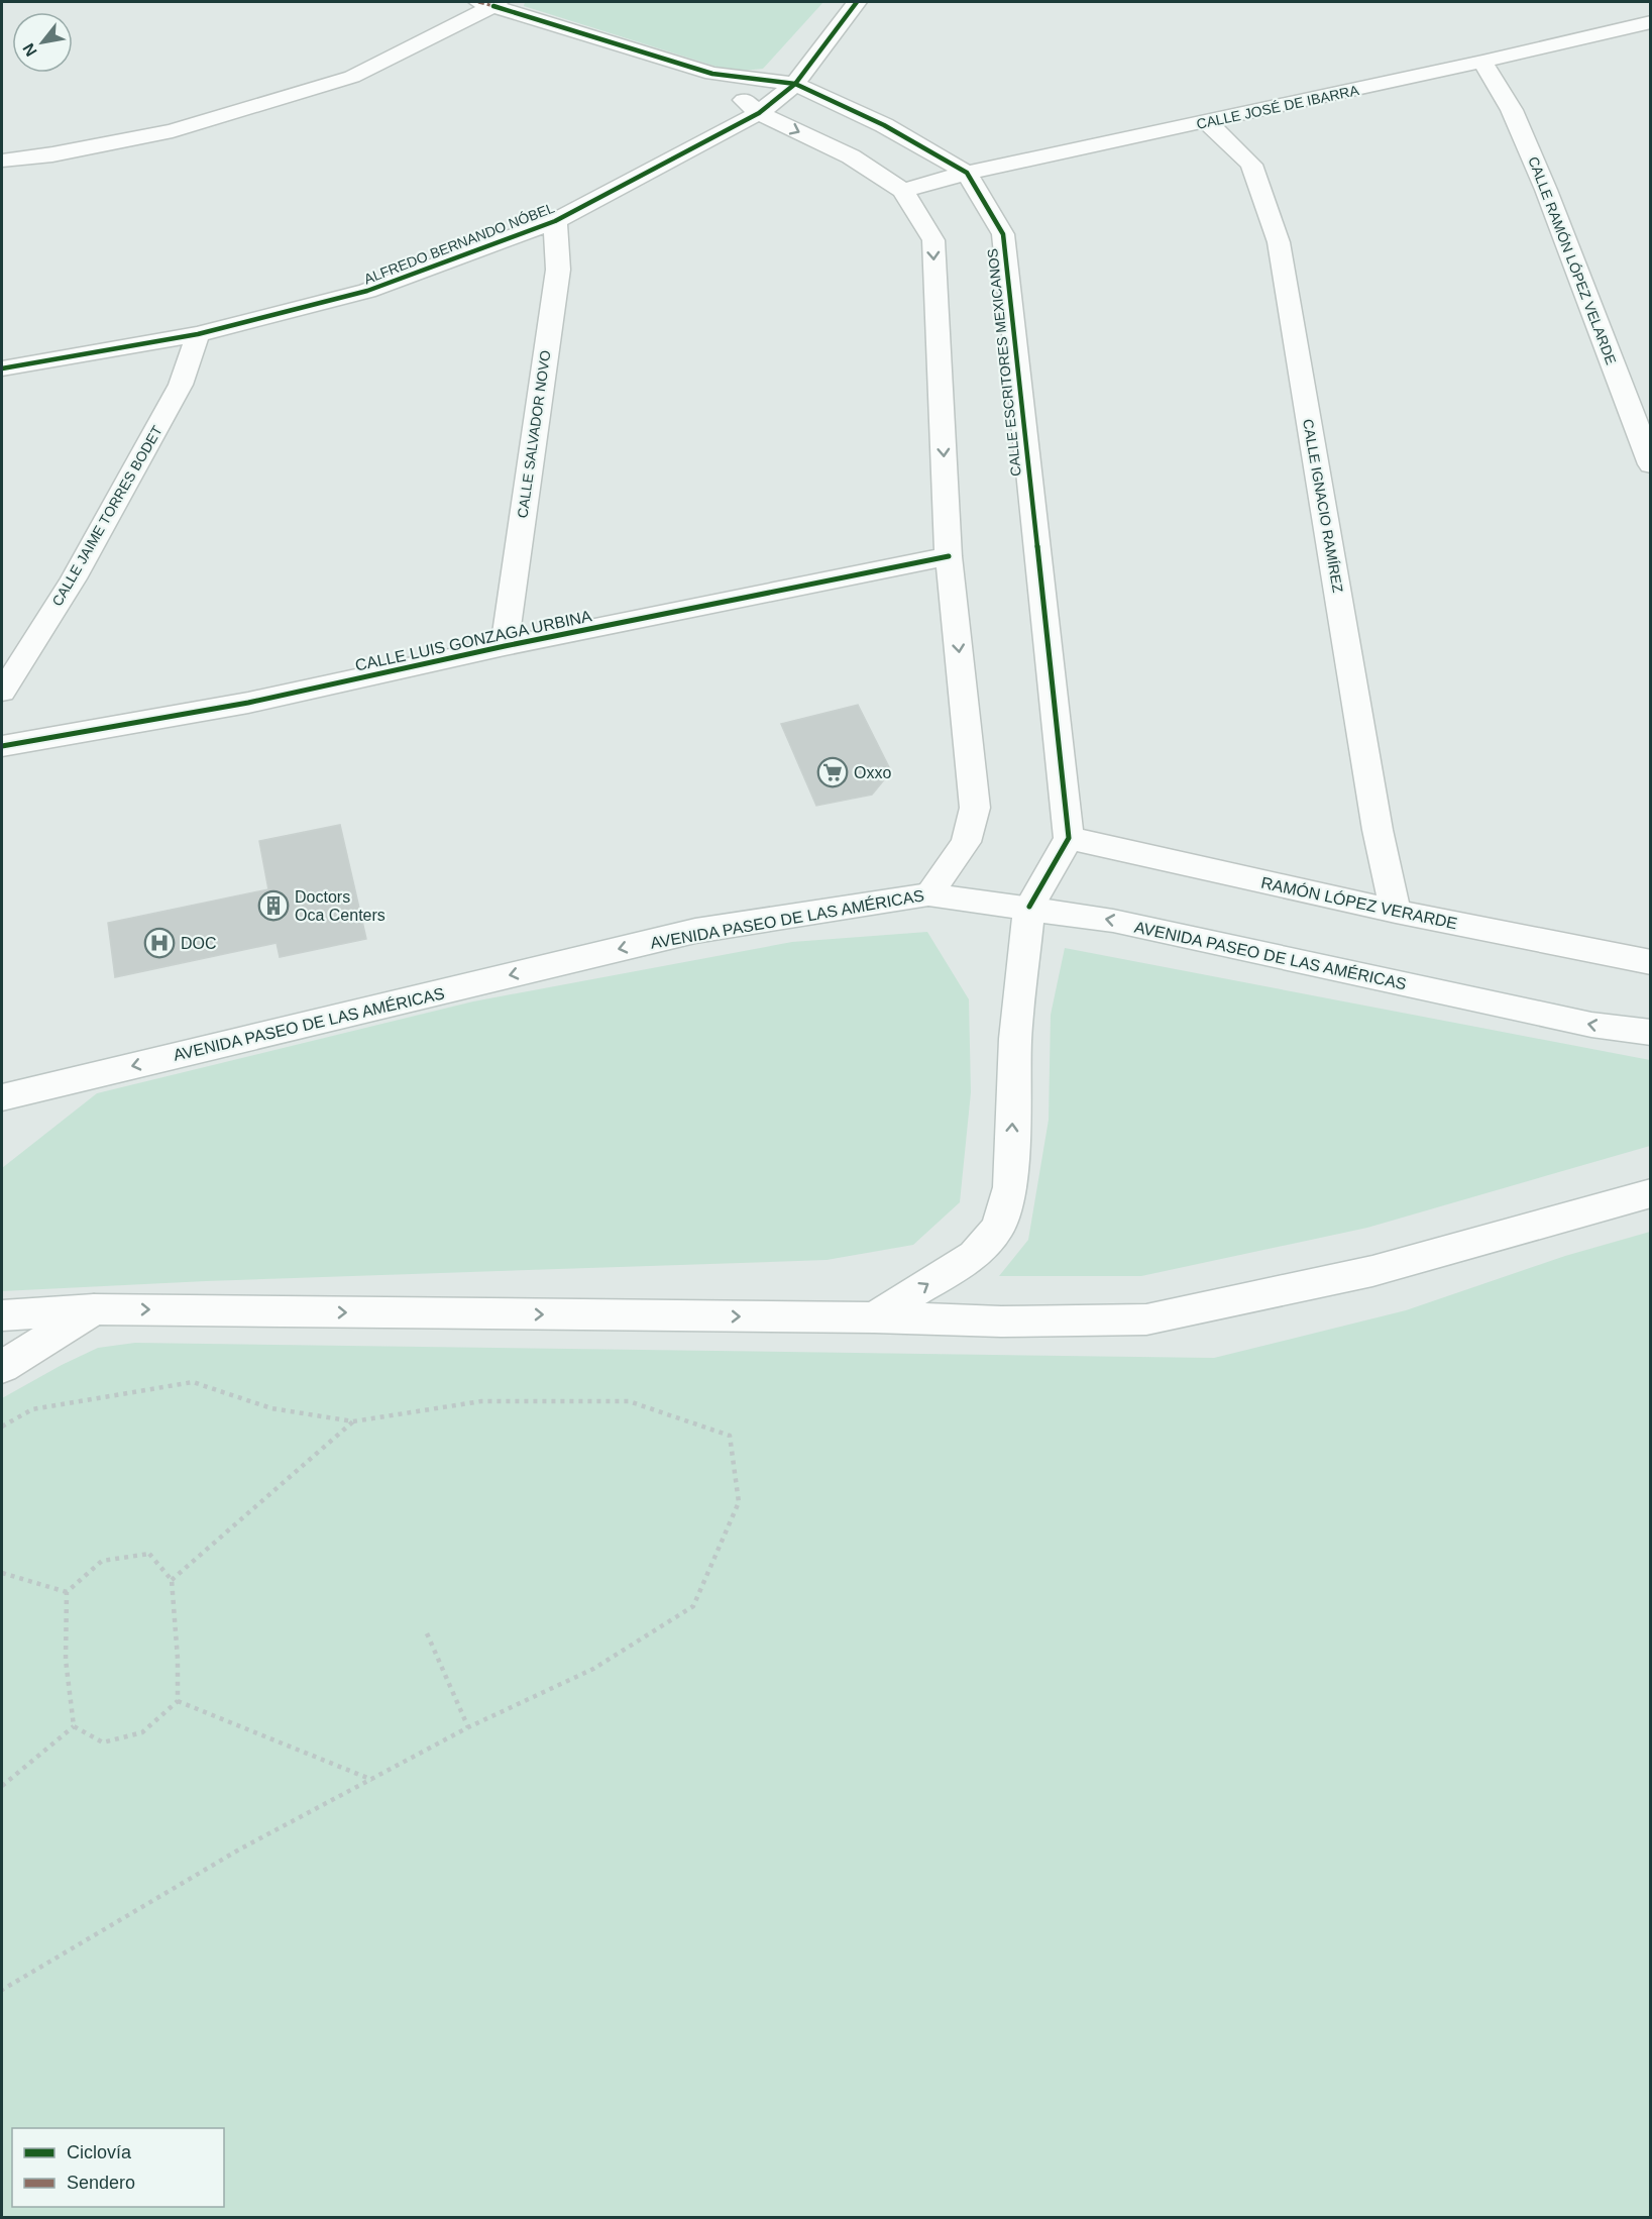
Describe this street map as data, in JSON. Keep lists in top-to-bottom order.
{
  "streets": {
    "street": [
      "CALLE JOSÉ DE IBARRA",
      "ALFREDO BERNANDO NÓBEL",
      "CALLE RAMÓN LÓPEZ VELARDE",
      "CALLE ESCRITORES MEXICANOS",
      "CALLE SALVADOR NOVO",
      "CALLE IGNACIO RAMÍREZ",
      "CALLE JAIME TORRES BODET",
      "CALLE LUIS GONZAGA URBINA",
      "RAMÓN LÓPEZ VERARDE",
      "AVENIDA PASEO DE LAS AMÉRICAS"
    ]
  },
  "crossings": [
    ["CALLE JOSÉ DE IBARRA", "CALLE RAMÓN LÓPEZ VELARDE"],
    ["CALLE JOSÉ DE IBARRA", "CALLE ESCRITORES MEXICANOS"],
    ["CALLE JOSÉ DE IBARRA", "CALLE IGNACIO RAMÍREZ"],
    ["ALFREDO BERNANDO NÓBEL", "CALLE ESCRITORES MEXICANOS"],
    ["ALFREDO BERNANDO NÓBEL", "CALLE SALVADOR NOVO"],
    ["ALFREDO BERNANDO NÓBEL", "CALLE JAIME TORRES BODET"],
    ["CALLE ESCRITORES MEXICANOS", "CALLE LUIS GONZAGA URBINA"],
    ["CALLE ESCRITORES MEXICANOS", "RAMÓN LÓPEZ VERARDE"],
    ["CALLE ESCRITORES MEXICANOS", "AVENIDA PASEO DE LAS AMÉRICAS"],
    ["CALLE SALVADOR NOVO", "CALLE LUIS GONZAGA URBINA"],
    ["CALLE IGNACIO RAMÍREZ", "RAMÓN LÓPEZ VERARDE"]
  ],
  "places": {
    "supermarket": ["Oxxo"],
    "building": ["Doctors Oca Centers"],
    "hospital": ["DOC"]
  },
  "legend": ["Ciclovía", "Sendero"],
  "north": "bottom left"
}
